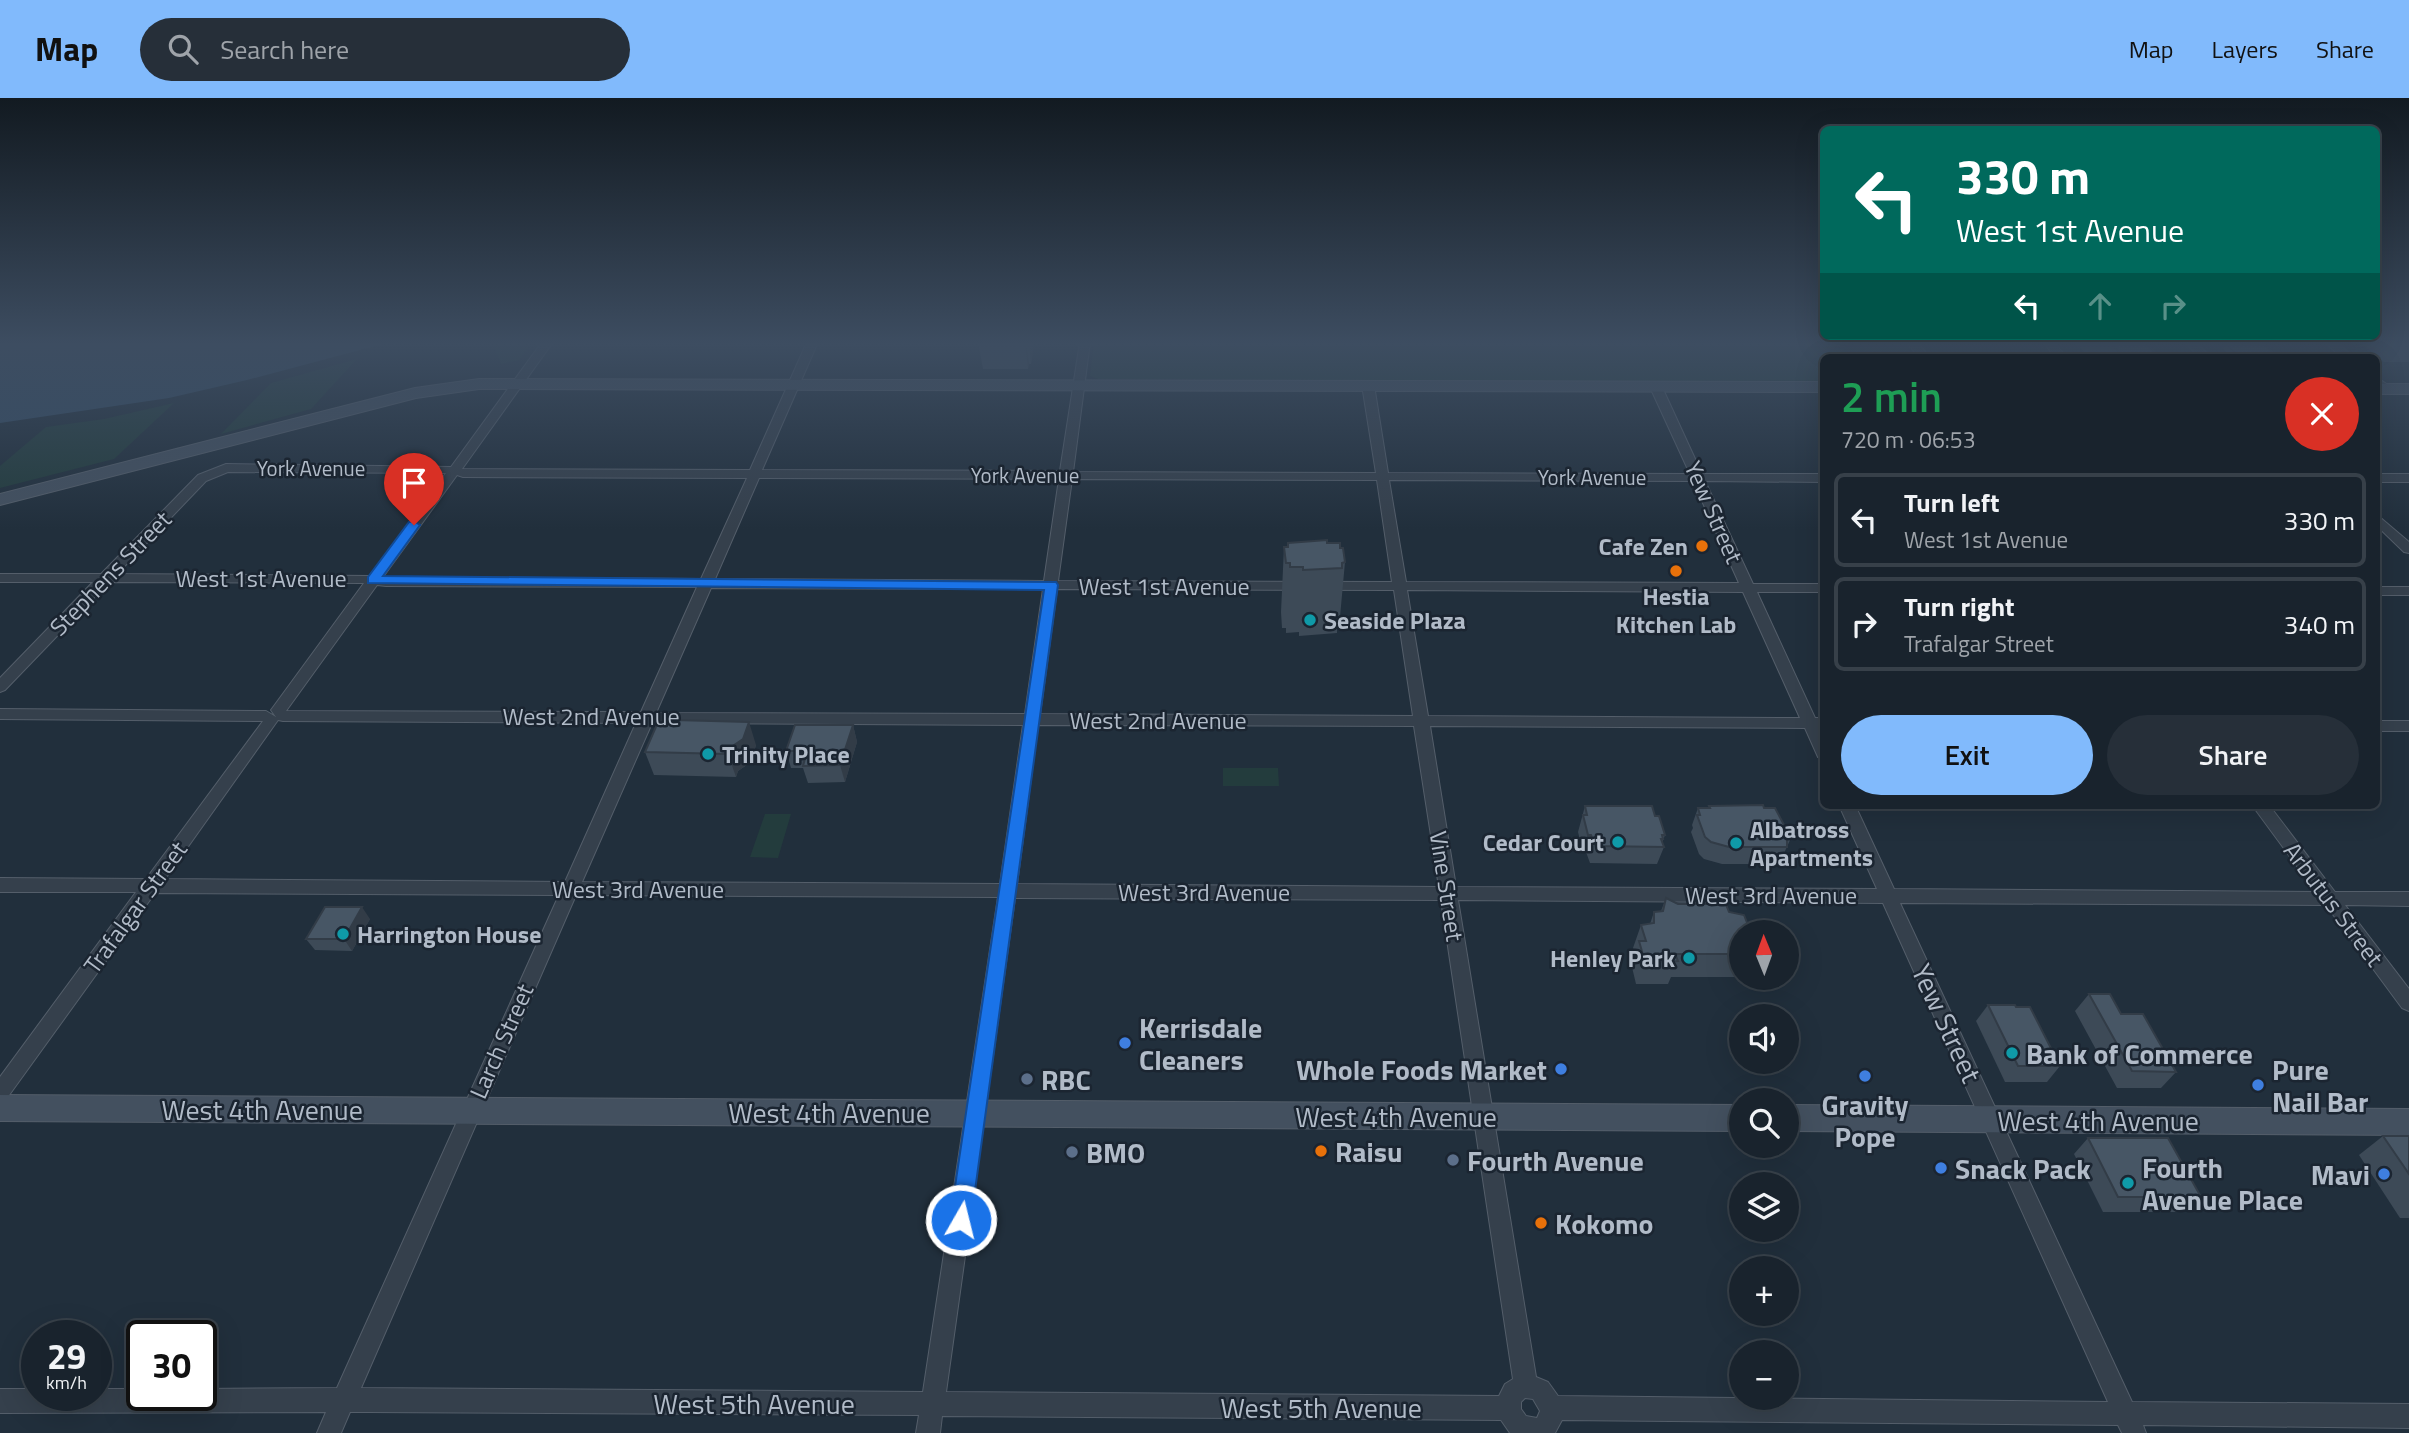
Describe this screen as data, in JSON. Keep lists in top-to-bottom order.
{
  "streets": {
    "main road": ["West 4th Avenue"],
    "street": [
      "York Avenue",
      "Yew Street",
      "Stephens Street",
      "West 1st Avenue",
      "West 2nd Avenue",
      "Vine Street",
      "West 3rd Avenue",
      "Arbutus Street",
      "Trafalgar Street",
      "Larch Street",
      "West 5th Avenue"
    ]
  },
  "crossings": [
    ["York Avenue", "Yew Street"],
    ["York Avenue", "Stephens Street"],
    ["York Avenue", "Vine Street"],
    ["York Avenue", "Trafalgar Street"],
    ["York Avenue", "Larch Street"],
    ["Yew Street", "West 1st Avenue"],
    ["Yew Street", "West 2nd Avenue"],
    ["Yew Street", "West 3rd Avenue"],
    ["Yew Street", "West 4th Avenue"],
    ["Stephens Street", "West 1st Avenue"],
    ["West 1st Avenue", "Vine Street"],
    ["West 1st Avenue", "Trafalgar Street"],
    ["West 1st Avenue", "Larch Street"],
    ["West 2nd Avenue", "Vine Street"],
    ["West 2nd Avenue", "Trafalgar Street"],
    ["West 2nd Avenue", "Larch Street"],
    ["Vine Street", "West 3rd Avenue"],
    ["Vine Street", "West 4th Avenue"],
    ["Vine Street", "West 5th Avenue"],
    ["West 3rd Avenue", "Arbutus Street"],
    ["West 3rd Avenue", "Trafalgar Street"],
    ["West 3rd Avenue", "Larch Street"],
    ["Larch Street", "West 4th Avenue"],
    ["Larch Street", "West 5th Avenue"]
  ],
  "places": [
    "Cafe Zen",
    "Hestia Kitchen Lab",
    "Seaside Plaza",
    "Trinity Place",
    "Cedar Court",
    "Albatross Apartments",
    "Harrington House",
    "Henley Park",
    "Kerrisdale Cleaners",
    "Bank of Commerce",
    "Whole Foods Market",
    "Gravity Pope",
    "RBC",
    "Pure Nail Bar",
    "Raisu",
    "BMO",
    "Fourth Avenue",
    "Snack Pack",
    "Mavi",
    "Fourth Avenue Place",
    "Kokomo"
  ],
  "north": "top",
  "page": {
    "header": "Map",
    "search": "Search here",
    "nav": ["Map", "Layers", "Share"],
    "turn": ["330 m", "West 1st Avenue"],
    "heading": ["2 min", "720 m · 06:53"],
    "list": [
      {
        "name": "Turn left",
        "note": "West 1st Avenue",
        "value": "330 m"
      },
      {
        "name": "Turn right",
        "note": "Trafalgar Street",
        "value": "340 m"
      }
    ],
    "buttons": ["Exit", "Share"],
    "map_buttons": ["+", "−"],
    "speed": "29 km/h",
    "limit": "30"
  }
}
